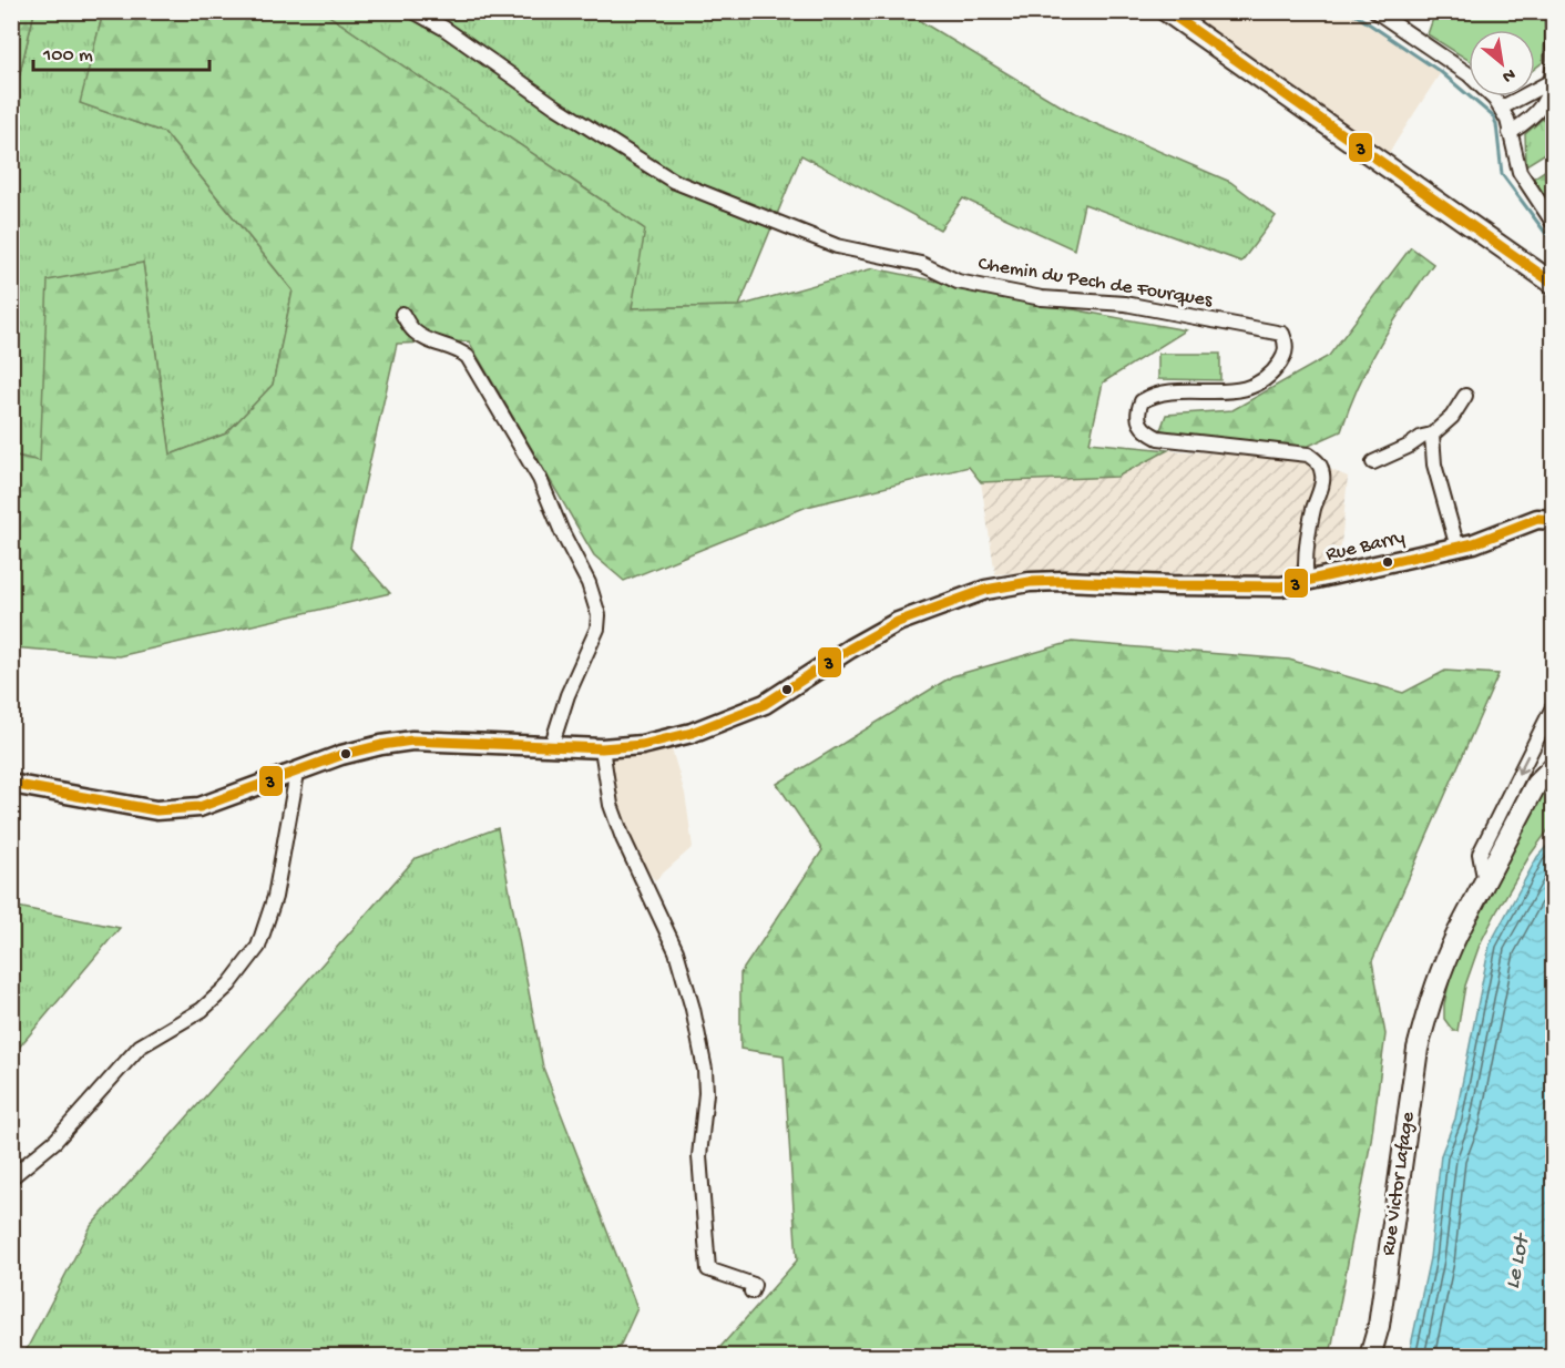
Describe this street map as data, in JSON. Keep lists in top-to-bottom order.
{
  "streets": {
    "main road": ["Rue Victor Lafage"],
    "street": ["Chemin du Pech de Fourques", "Rue Barry"]
  },
  "crossings": [
    ["Chemin du Pech de Fourques", "Rue Barry"]
  ],
  "water": ["Le Lot"],
  "lines": ["transit line 3"],
  "scale_bar": "100 m",
  "north": "bottom right"
}
